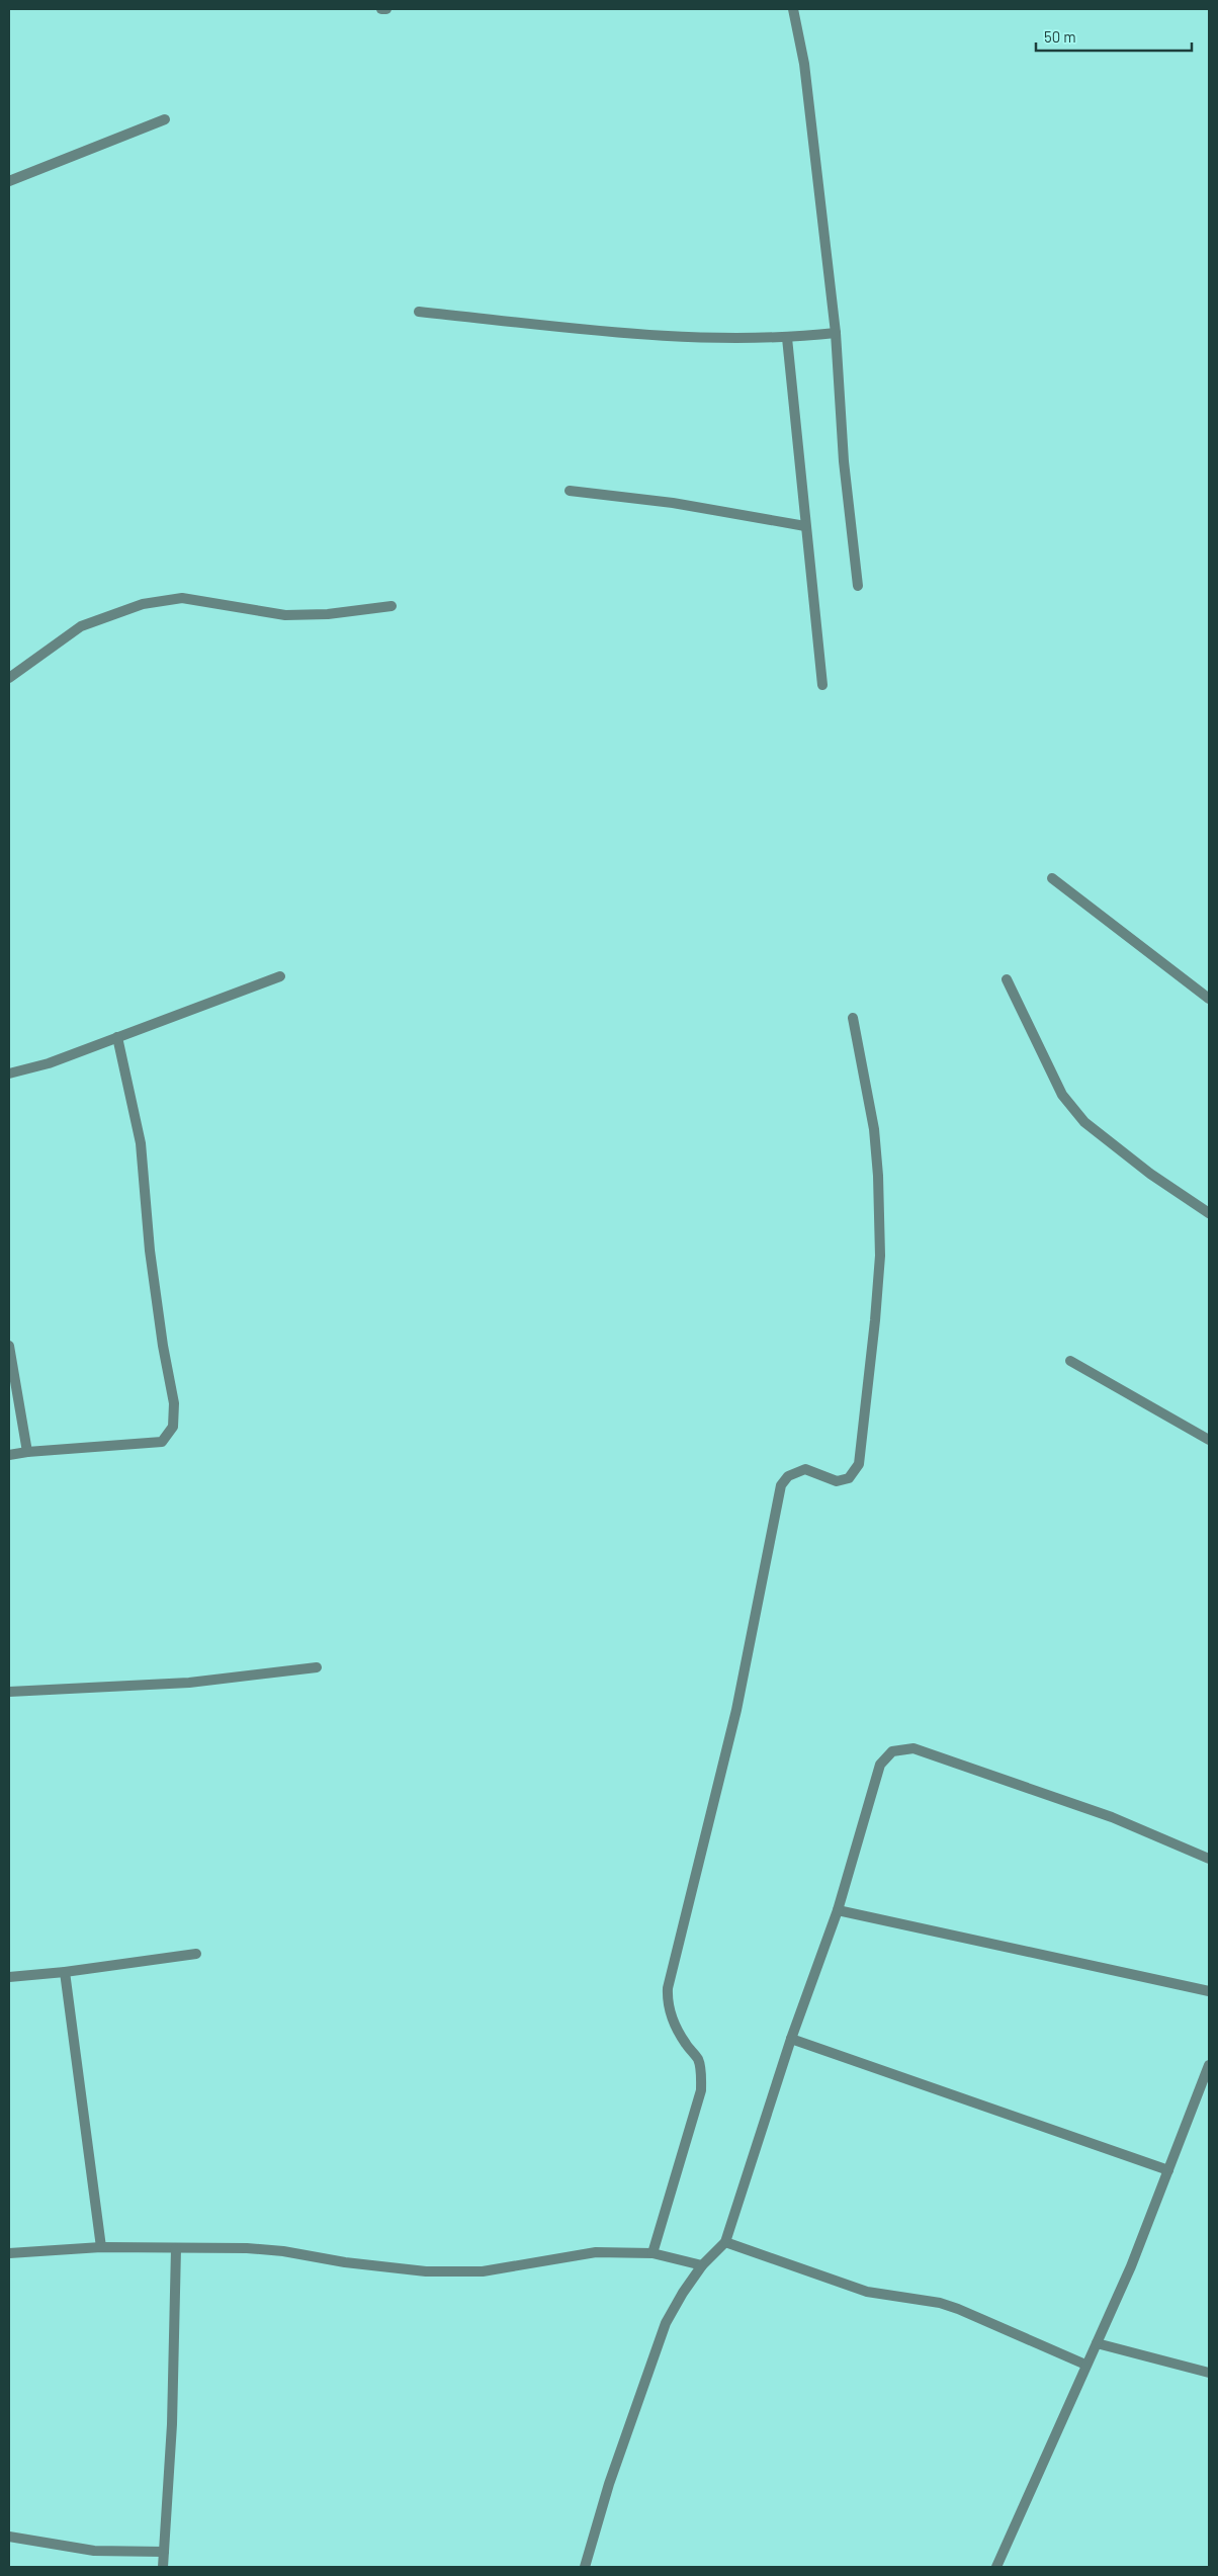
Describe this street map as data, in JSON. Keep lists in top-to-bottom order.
{
  "scale_bar": "50 m"
}
